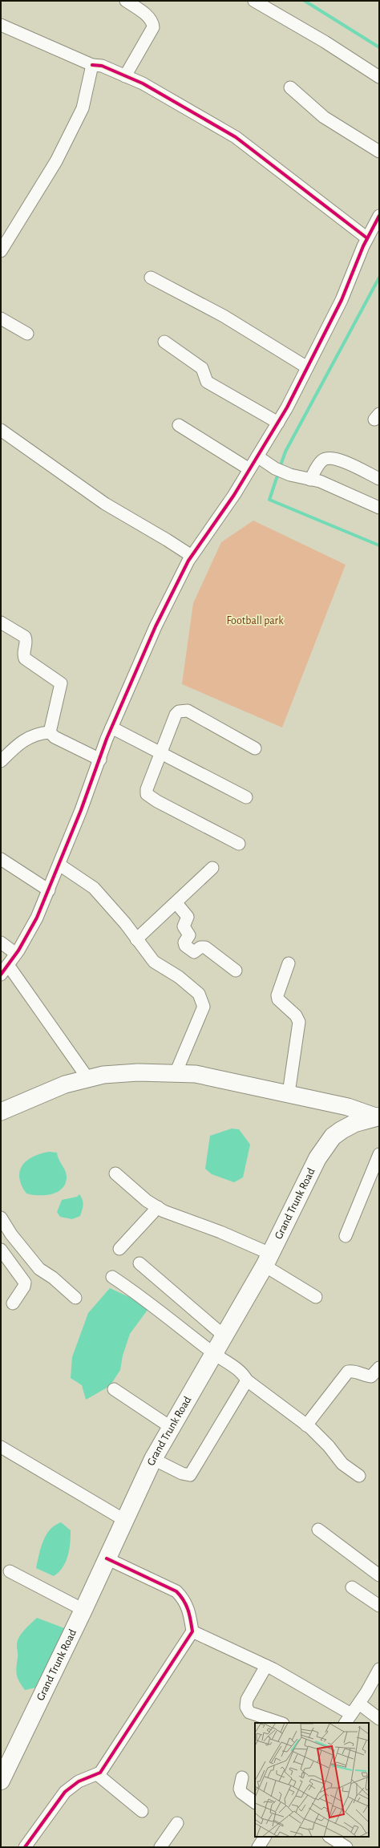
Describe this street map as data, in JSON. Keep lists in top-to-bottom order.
{
  "streets": {
    "main road": ["Grand Trunk Road"]
  },
  "parks": ["Football park"]
}
